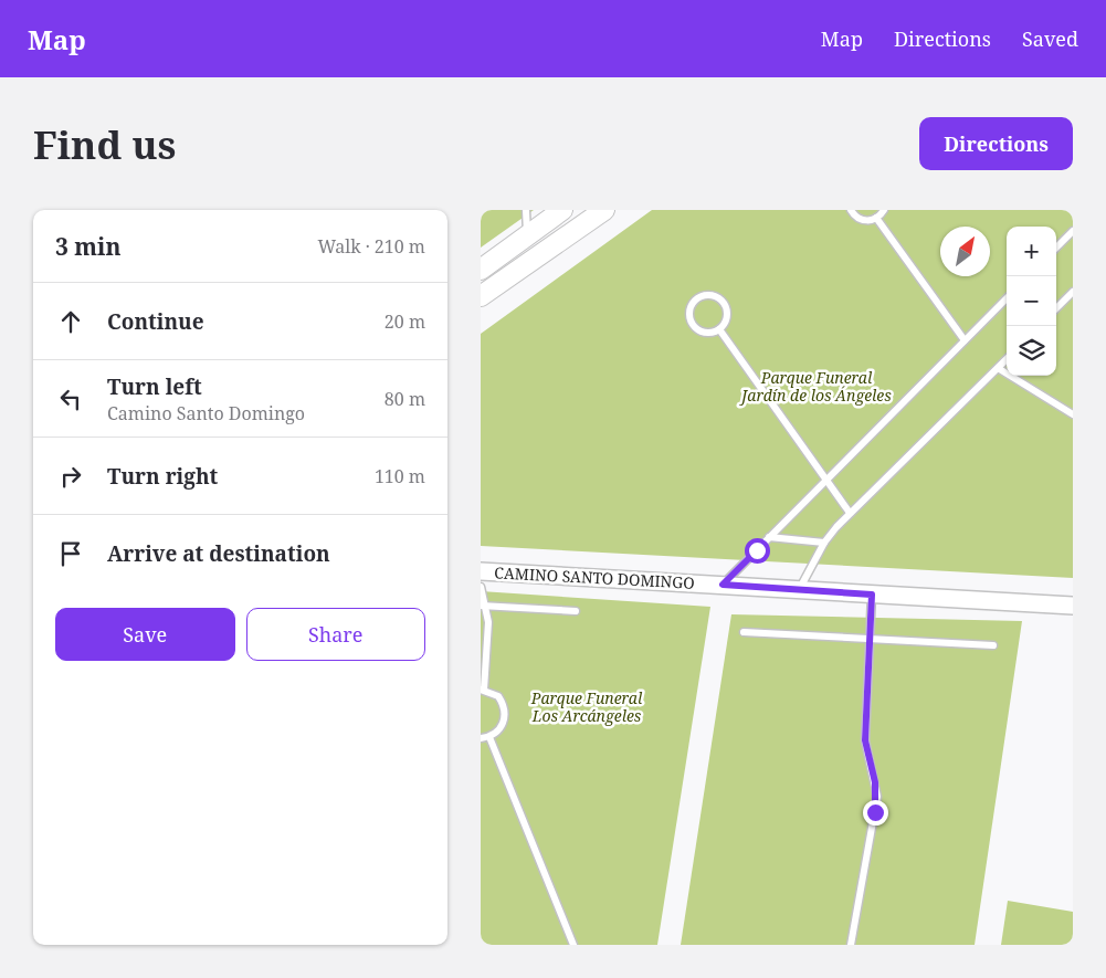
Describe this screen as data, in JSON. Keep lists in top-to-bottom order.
{
  "streets": {
    "street": ["CAMINO SANTO DOMINGO"]
  },
  "parks": ["Parque Funeral Jardín de los Ángeles", "Parque Funeral Los Arcángeles"],
  "north": "top right",
  "page": {
    "header": "Map",
    "nav": ["Map", "Directions", "Saved"],
    "buttons": [
      "Directions",
      ["Save", "Share"]
    ],
    "title": "Find us",
    "heading": ["3 min", "Walk · 210 m"],
    "map_buttons": ["+", "−"],
    "list": [
      ["Continue", "20 m"],
      ["Turn left", "Camino Santo Domingo", "80 m"],
      ["Turn right", "110 m"],
      "Arrive at destination"
    ]
  }
}
